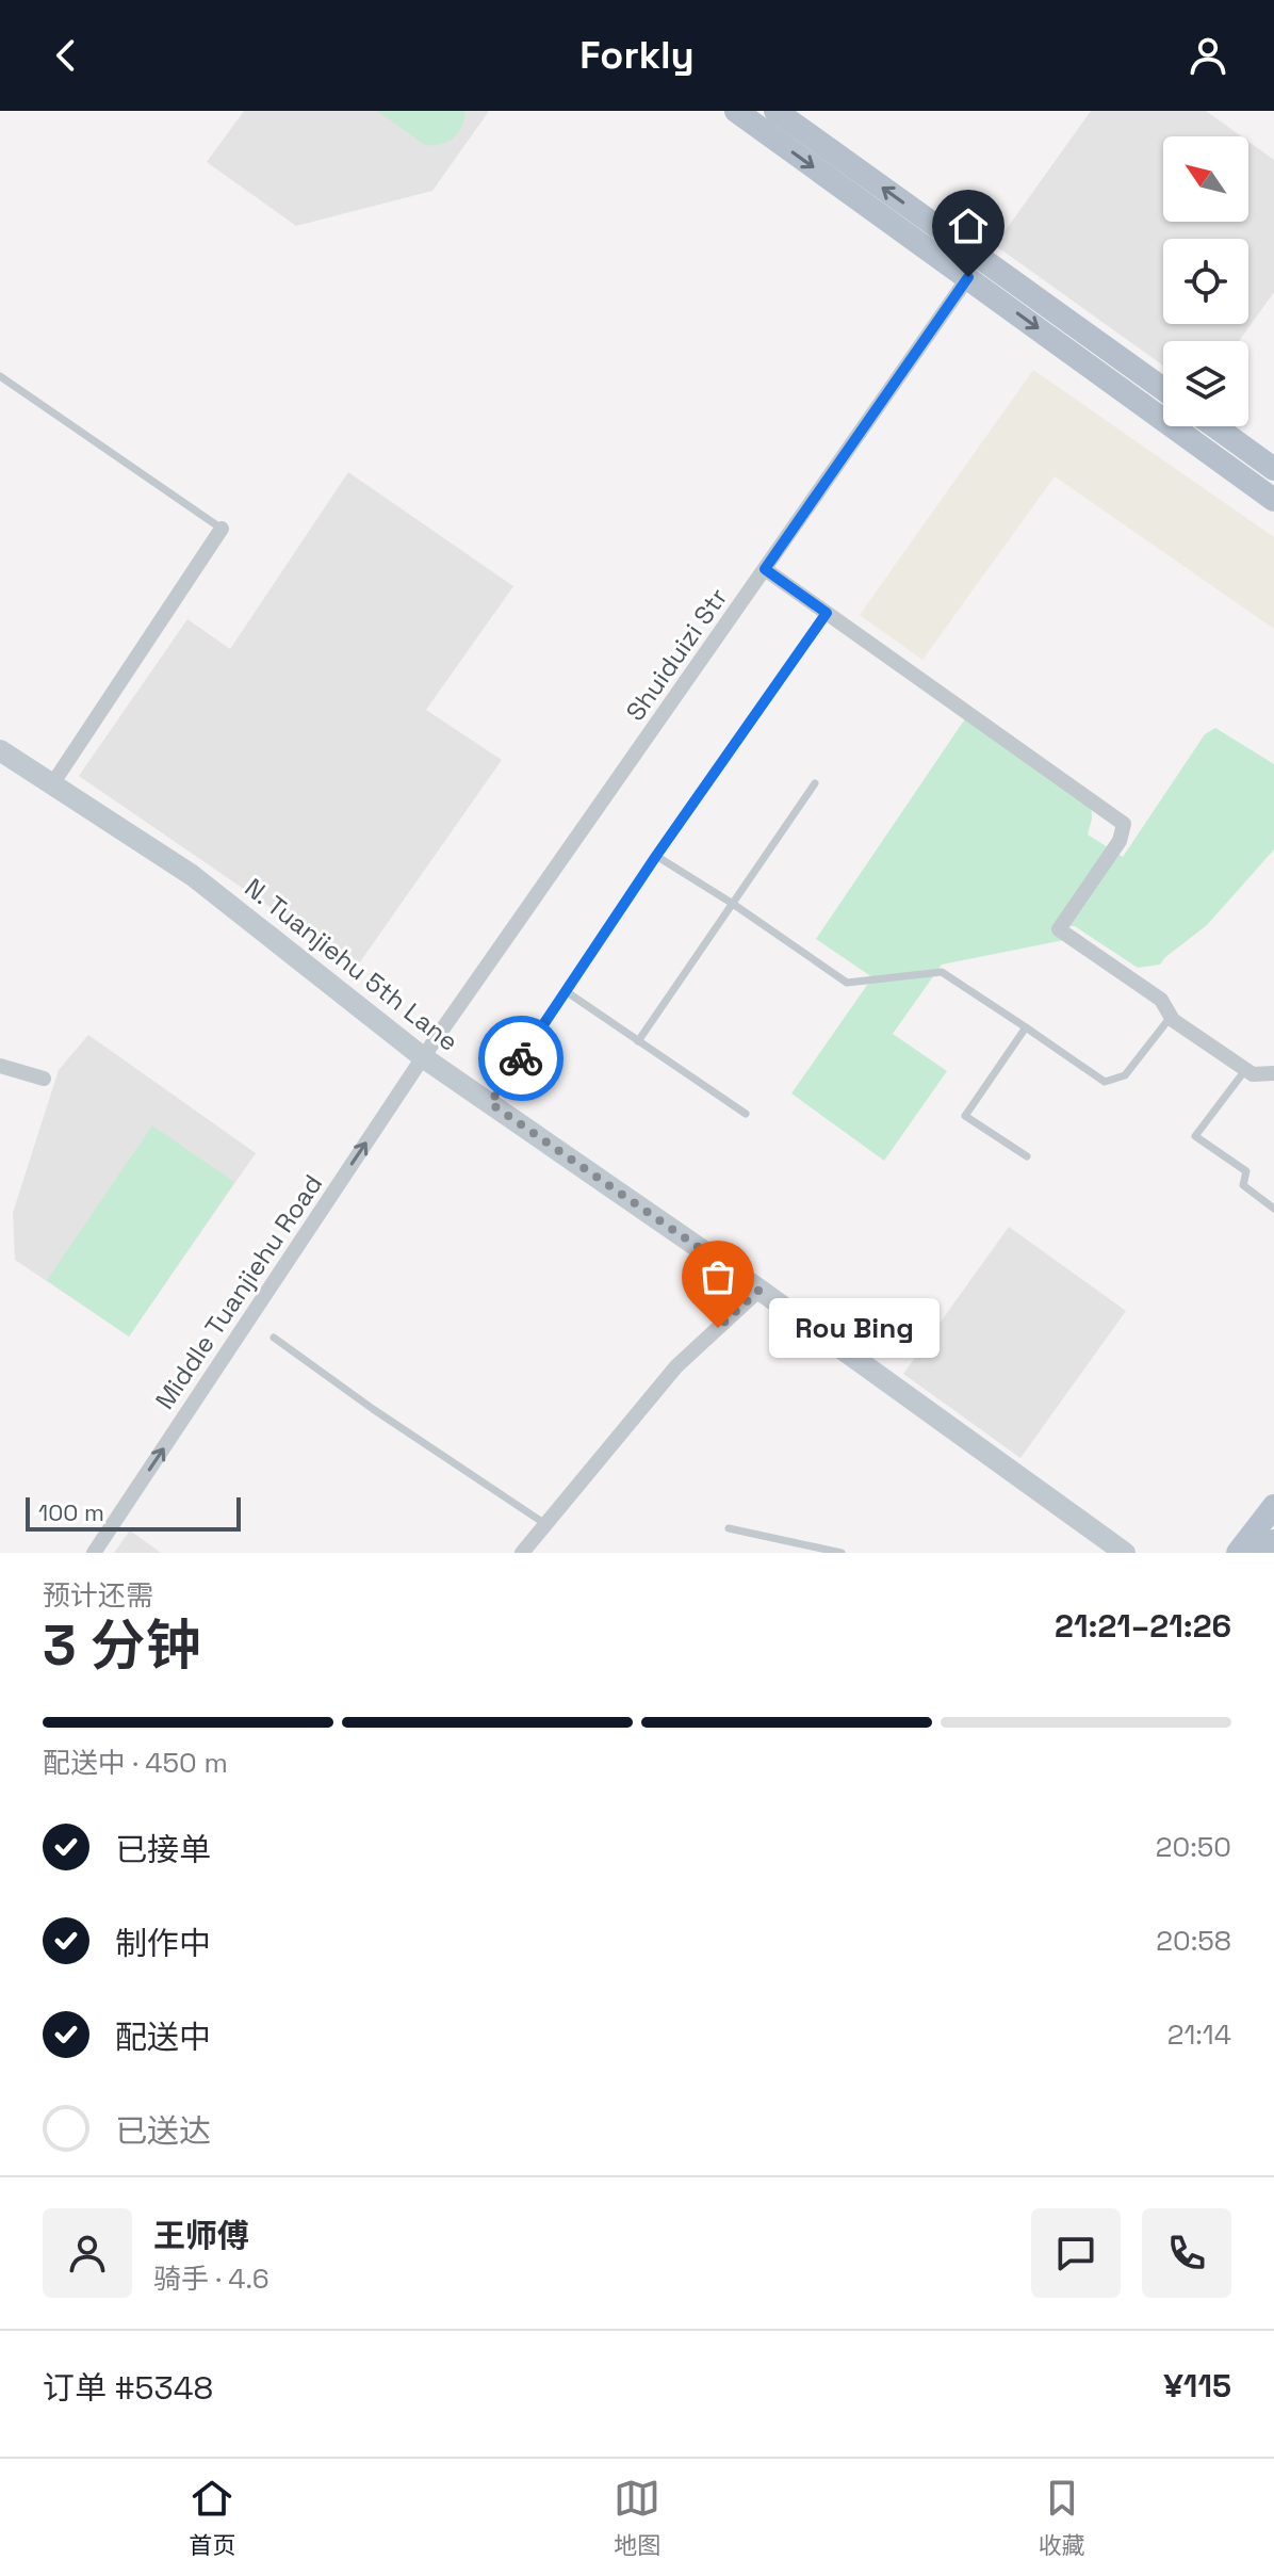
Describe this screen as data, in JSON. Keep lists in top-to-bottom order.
{
  "streets": {
    "street": ["Shuiduizi Str", "N. Tuanjiehu 5th Lane", "Middle Tuanjiehu Road"]
  },
  "crossings": [
    ["Shuiduizi Str", "N. Tuanjiehu 5th Lane"],
    ["Shuiduizi Str", "Middle Tuanjiehu Road"],
    ["N. Tuanjiehu 5th Lane", "Middle Tuanjiehu Road"]
  ],
  "one_way": ["Middle Tuanjiehu Road"],
  "places": ["Rou Bing"],
  "scale_bar": "100 m",
  "north": "top left",
  "page": {
    "header": "Forkly",
    "bubble": "Rou Bing",
    "scale": "100 m",
    "heading": ["3 分钟", "预计还需", "21:21–21:26"],
    "panel": [
      "王师傅",
      "骑手 · 4.6",
      "订单 #5348",
      "¥115"
    ],
    "bar": "配送中 · 450 m",
    "list": [
      ["已接单", "20:50"],
      ["制作中", "20:58"],
      ["配送中", "21:14"],
      "已送达"
    ],
    "tabs": ["首页", "地图", "收藏"]
  }
}
